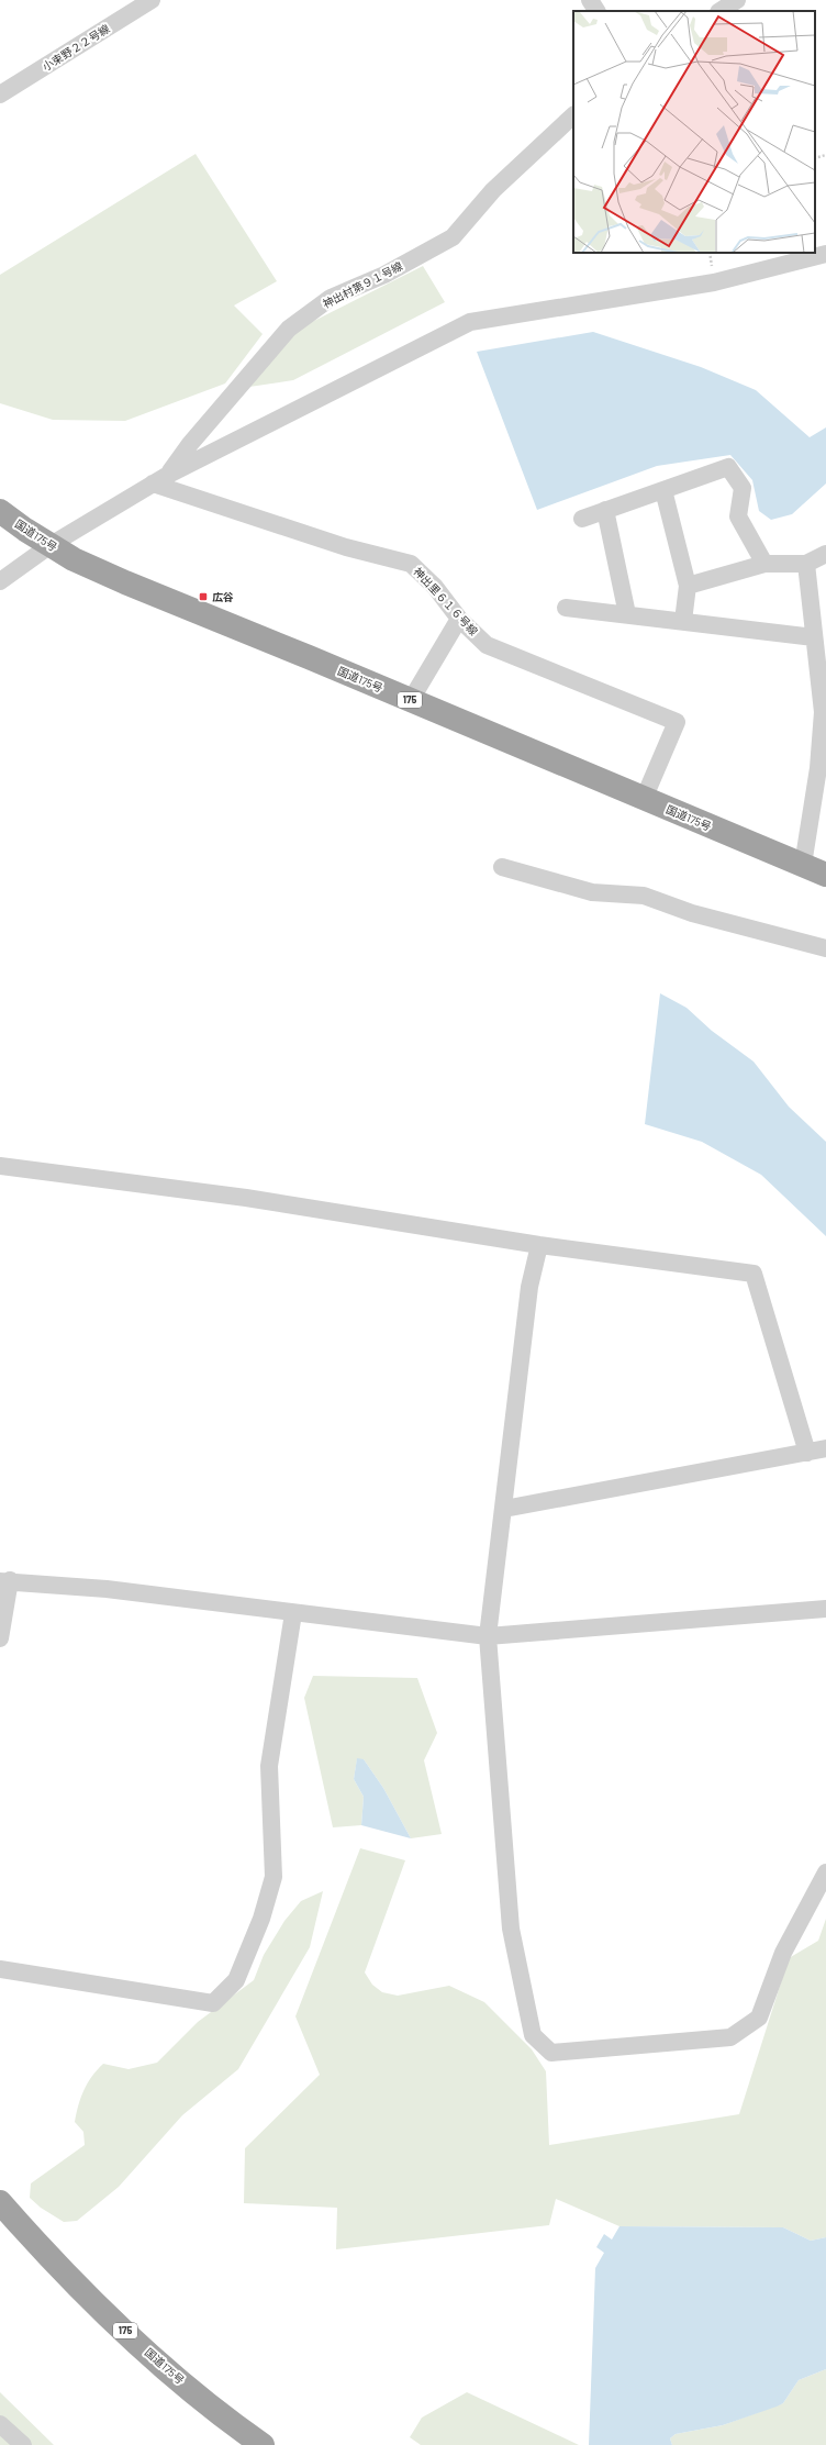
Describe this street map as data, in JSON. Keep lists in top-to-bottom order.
{
  "streets": {
    "highway": ["国道175号", "175"],
    "street": ["小束野２２号線", "神出村第９１号線", "神出里６１６号線"]
  },
  "crossings": [
    ["神出村第９１号線", "神出里６１６号線"],
    ["国道175号", "神出里６１６号線"]
  ],
  "places": {
    "transit": ["広谷"]
  }
}
